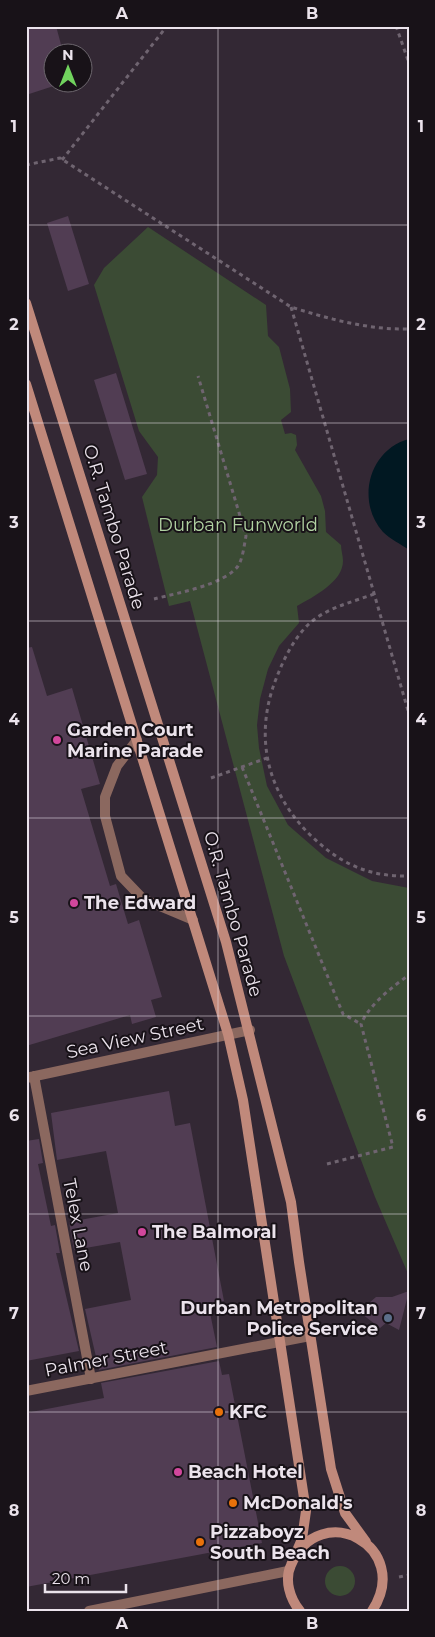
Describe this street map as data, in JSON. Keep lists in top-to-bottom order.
{
  "streets": {
    "main road": ["O.R. Tambo Parade"],
    "street": ["Sea View Street", "Telex Lane", "Palmer Street"]
  },
  "crossings": [
    ["O.R. Tambo Parade", "Sea View Street"],
    ["O.R. Tambo Parade", "Palmer Street"],
    ["Sea View Street", "Telex Lane"],
    ["Telex Lane", "Palmer Street"]
  ],
  "parks": ["Durban Funworld"],
  "places": [
    "Garden Court Marine Parade",
    "The Edward",
    "The Balmoral",
    "Durban Metropolitan Police Service",
    "KFC",
    "Beach Hotel",
    "McDonald's",
    "Pizzaboyz South Beach"
  ],
  "scale_bar": "20 m",
  "north": "top",
  "grid": {
    "columns": ["A", "B"],
    "rows": [
      "1",
      "2",
      "3",
      "4",
      "5",
      "6",
      "7",
      "8"
    ]
  }
}
